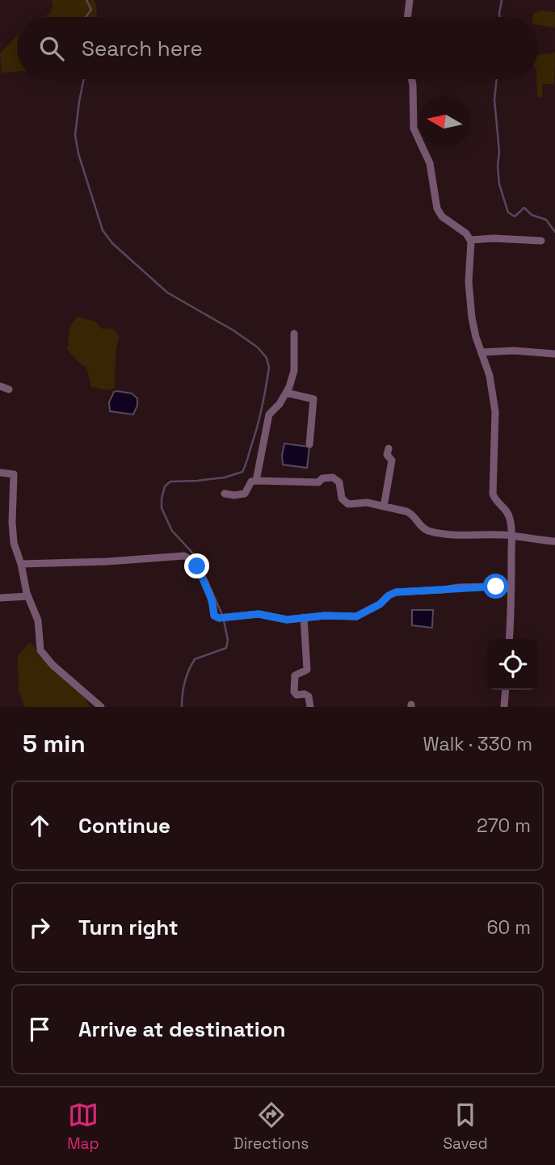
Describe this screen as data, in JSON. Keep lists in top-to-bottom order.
{
  "north": "left",
  "page": {
    "search": "Search here",
    "heading": ["5 min", "Walk · 330 m"],
    "list": [
      ["Continue", "270 m"],
      ["Turn right", "60 m"],
      "Arrive at destination"
    ],
    "nav": ["Map", "Directions", "Saved"]
  }
}
